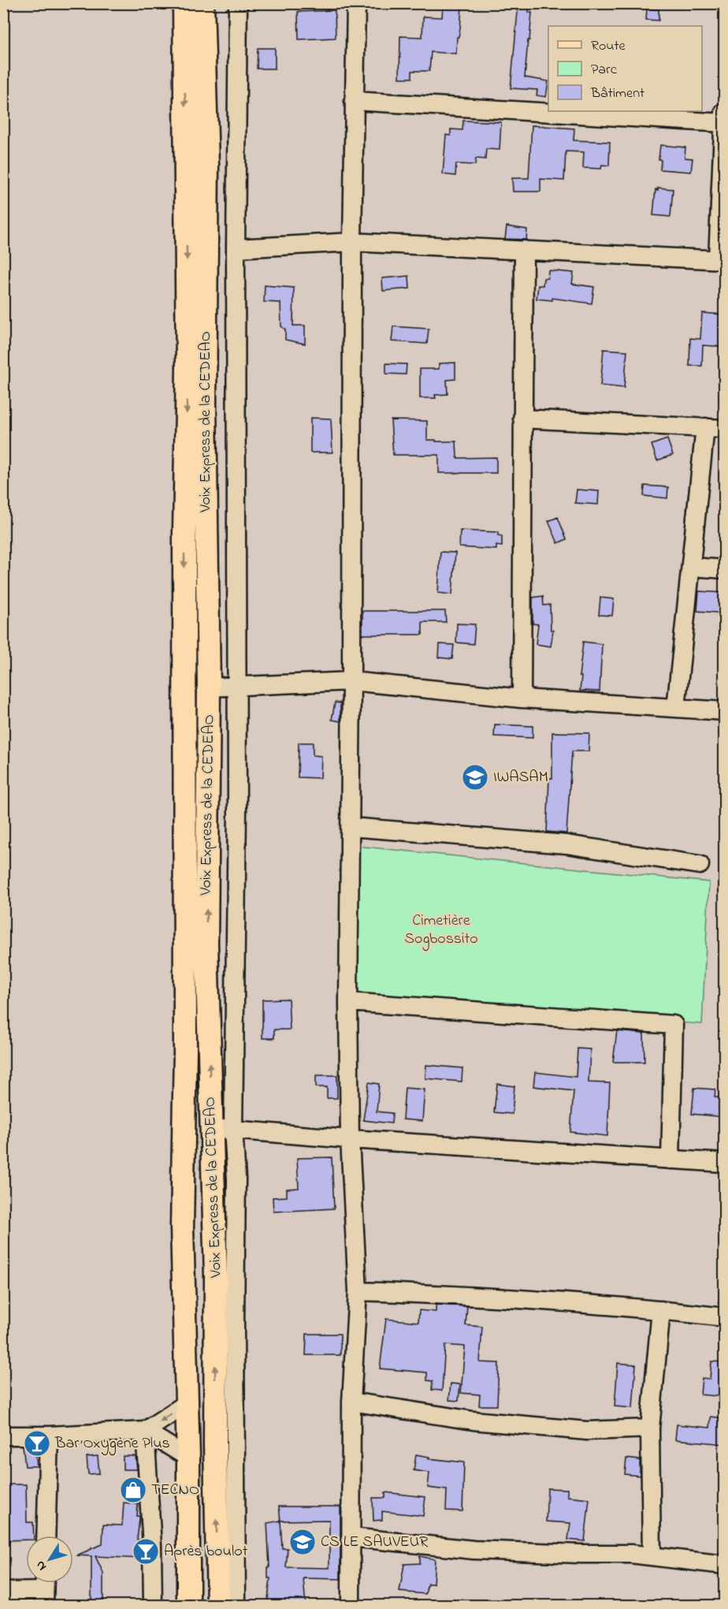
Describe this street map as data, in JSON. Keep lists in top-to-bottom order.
{
  "streets": {
    "main road": ["Voix Express de la CEDEAO"]
  },
  "parks": ["Cimetière Sogbossito"],
  "places": {
    "school or university": ["IWASAM", "CS LE SAUVEUR"],
    "bar": ["Bar Oxygène Plus", "Après boulot"],
    "shop": ["TECNO"]
  },
  "legend": ["Route", "Parc", "Bâtiment"],
  "north": "bottom left"
}
